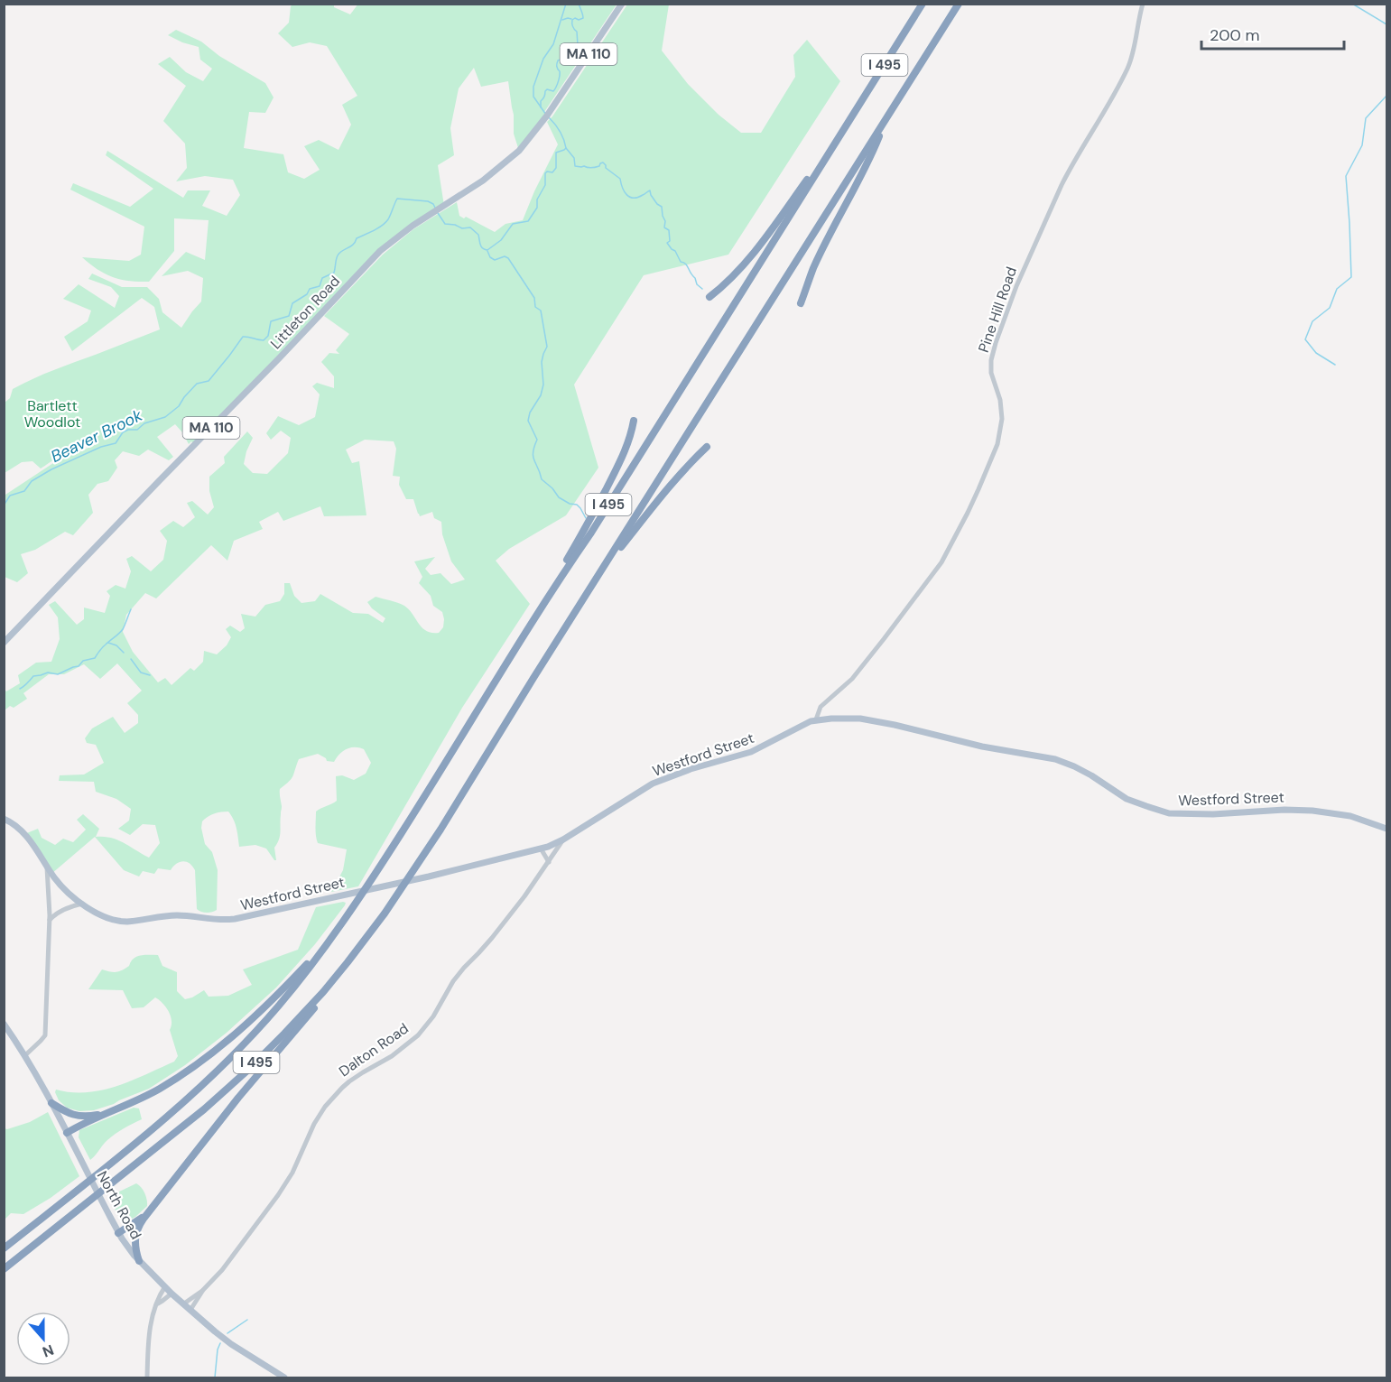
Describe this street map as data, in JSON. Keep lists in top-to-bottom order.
{
  "streets": {
    "highway": ["I 495"],
    "main road": [
      "MA 110",
      "Littleton Road",
      "Westford Street",
      "North Road"
    ],
    "street": ["Pine Hill Road", "Dalton Road"]
  },
  "crossings": [
    ["Pine Hill Road", "Westford Street"],
    ["Westford Street", "Dalton Road"],
    ["Dalton Road", "North Road"]
  ],
  "water": ["Beaver Brook"],
  "parks": ["Bartlett Woodlot"],
  "scale_bar": "200 m",
  "north": "bottom"
}
